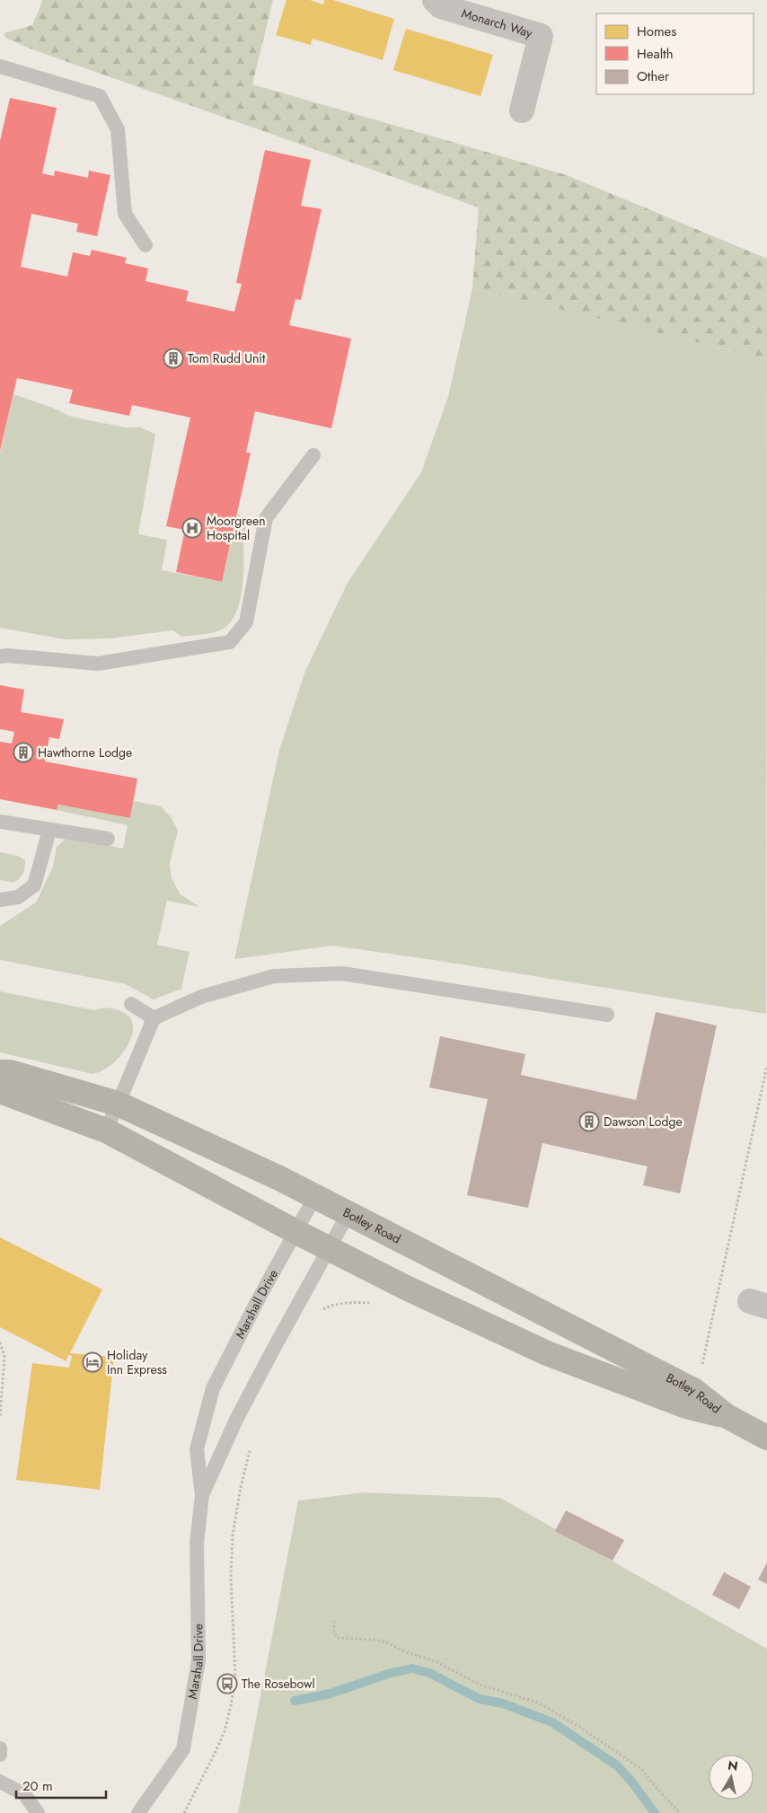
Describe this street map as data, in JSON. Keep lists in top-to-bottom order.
{
  "streets": {
    "main road": ["Botley Road"],
    "street": ["Monarch Way"],
    "lane": ["Marshall Drive"]
  },
  "crossings": [
    ["Botley Road", "Marshall Drive"]
  ],
  "places": {
    "building": ["Tom Rudd Unit", "Hawthorne Lodge", "Dawson Lodge"],
    "hospital": ["Moorgreen Hospital"],
    "hotel": ["Holiday Inn Express"],
    "bus stop": ["The Rosebowl"]
  },
  "legend": ["Homes", "Health", "Other"],
  "scale_bar": "20 m",
  "north": "top"
}
